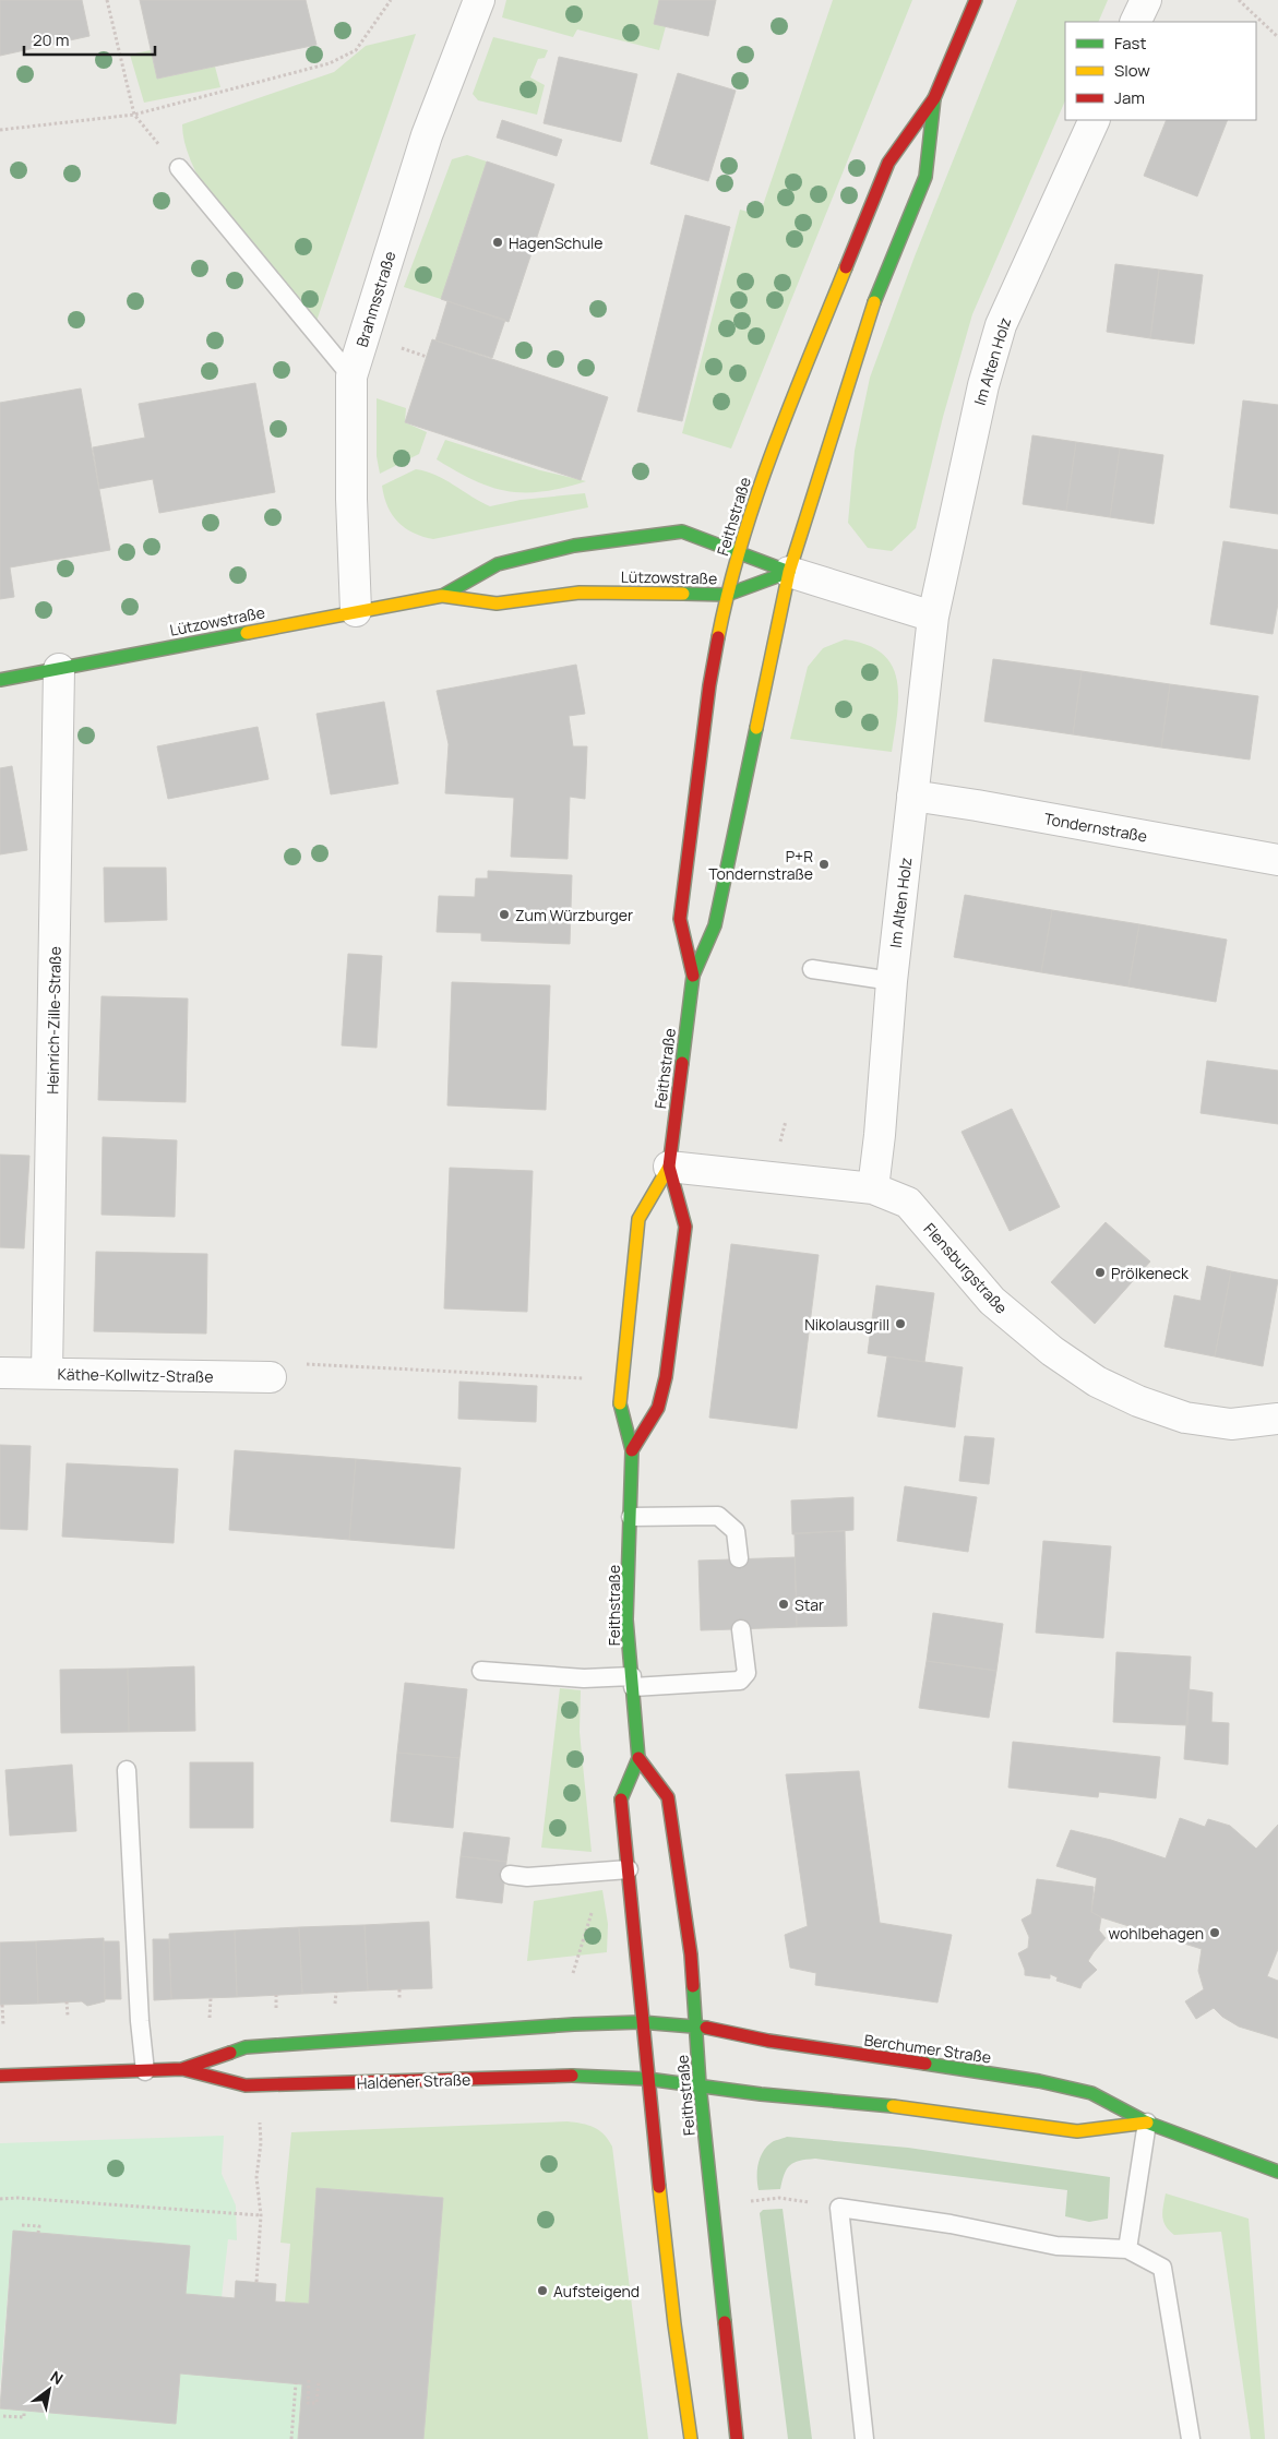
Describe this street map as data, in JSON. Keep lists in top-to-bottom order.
{
  "streets": {
    "main road": [
      "Feithstraße",
      "Lützowstraße",
      "Berchumer Straße",
      "Haldener Straße"
    ],
    "street": [
      "Brahmsstraße",
      "Im Alten Holz",
      "Tondernstraße",
      "Heinrich-Zille-Straße",
      "Flensburgstraße",
      "Käthe-Kollwitz-Straße"
    ]
  },
  "crossings": [
    ["Brahmsstraße", "Lützowstraße"],
    ["Im Alten Holz", "Tondernstraße"],
    ["Im Alten Holz", "Flensburgstraße"],
    ["Feithstraße", "Lützowstraße"],
    ["Feithstraße", "Flensburgstraße"],
    ["Feithstraße", "Berchumer Straße"],
    ["Feithstraße", "Haldener Straße"],
    ["Lützowstraße", "Heinrich-Zille-Straße"],
    ["Heinrich-Zille-Straße", "Käthe-Kollwitz-Straße"],
    ["Berchumer Straße", "Haldener Straße"]
  ],
  "places": [
    "HagenSchule",
    "P+R Tondernstraße",
    "Zum Würzburger",
    "Prölkeneck",
    "Nikolausgrill",
    "Star",
    "wohlbehagen",
    "Aufsteigend"
  ],
  "legend": ["Fast", "Slow", "Jam"],
  "scale_bar": "20 m",
  "north": "top right"
}
